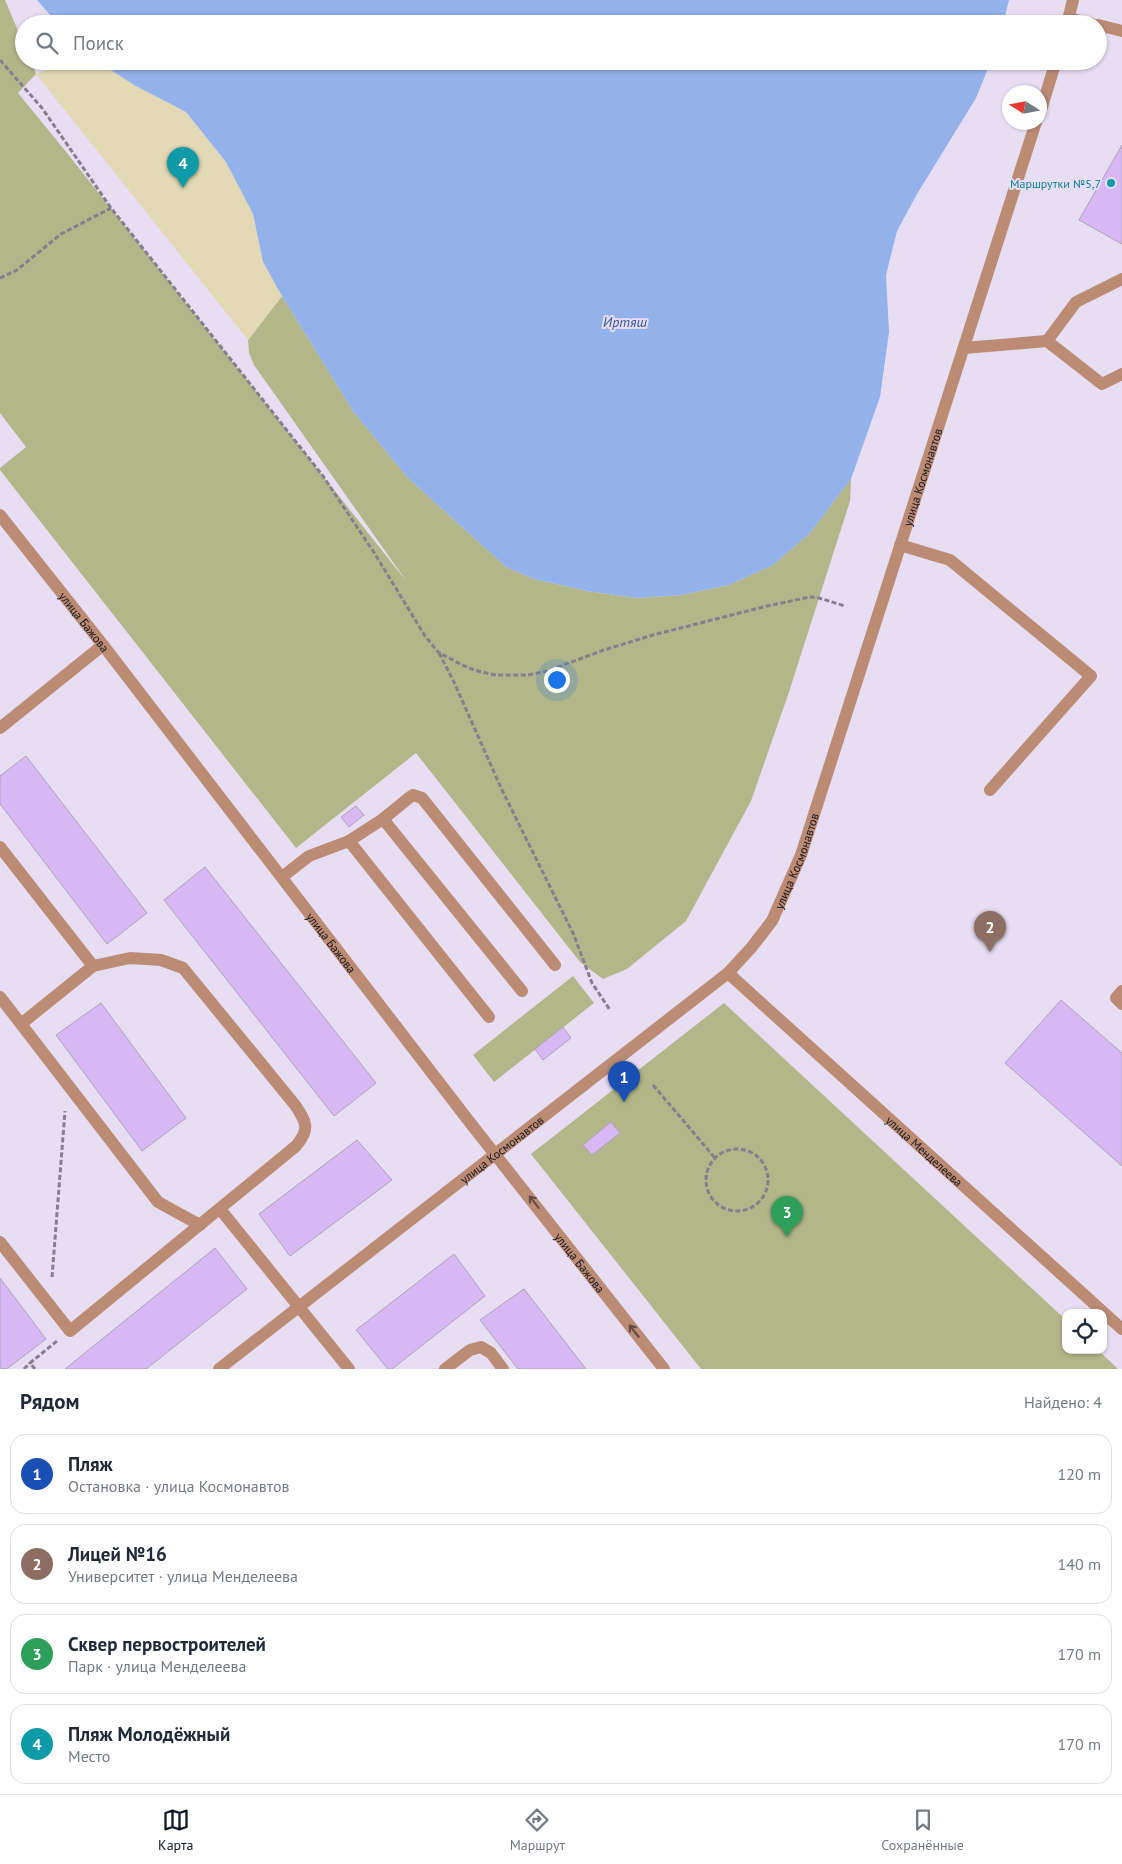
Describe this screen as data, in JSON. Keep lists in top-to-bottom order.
{
  "streets": {
    "street": ["улица Космонавтов", "улица Бажова", "улица Менделеева"]
  },
  "crossings": [
    ["улица Космонавтов", "улица Бажова"],
    ["улица Космонавтов", "улица Менделеева"]
  ],
  "water": ["Иртяш"],
  "places": ["Маршрутки №5,7"],
  "north": "left",
  "page": {
    "search": "Поиск",
    "pins": [
      "4",
      "2",
      "1",
      "3"
    ],
    "heading": ["Рядом", "Найдено: 4"],
    "list": [
      {
        "mark": "1",
        "name": "Пляж",
        "note": "Остановка · улица Космонавтов",
        "value": "120 m"
      },
      {
        "mark": "2",
        "name": "Лицей №16",
        "note": "Университет · улица Менделеева",
        "value": "140 m"
      },
      {
        "mark": "3",
        "name": "Сквер первостроителей",
        "note": "Парк · улица Менделеева",
        "value": "170 m"
      },
      {
        "mark": "4",
        "name": "Пляж Молодёжный",
        "note": "Место",
        "value": "170 m"
      }
    ],
    "nav": ["Карта", "Маршрут", "Сохранённые"]
  }
}
